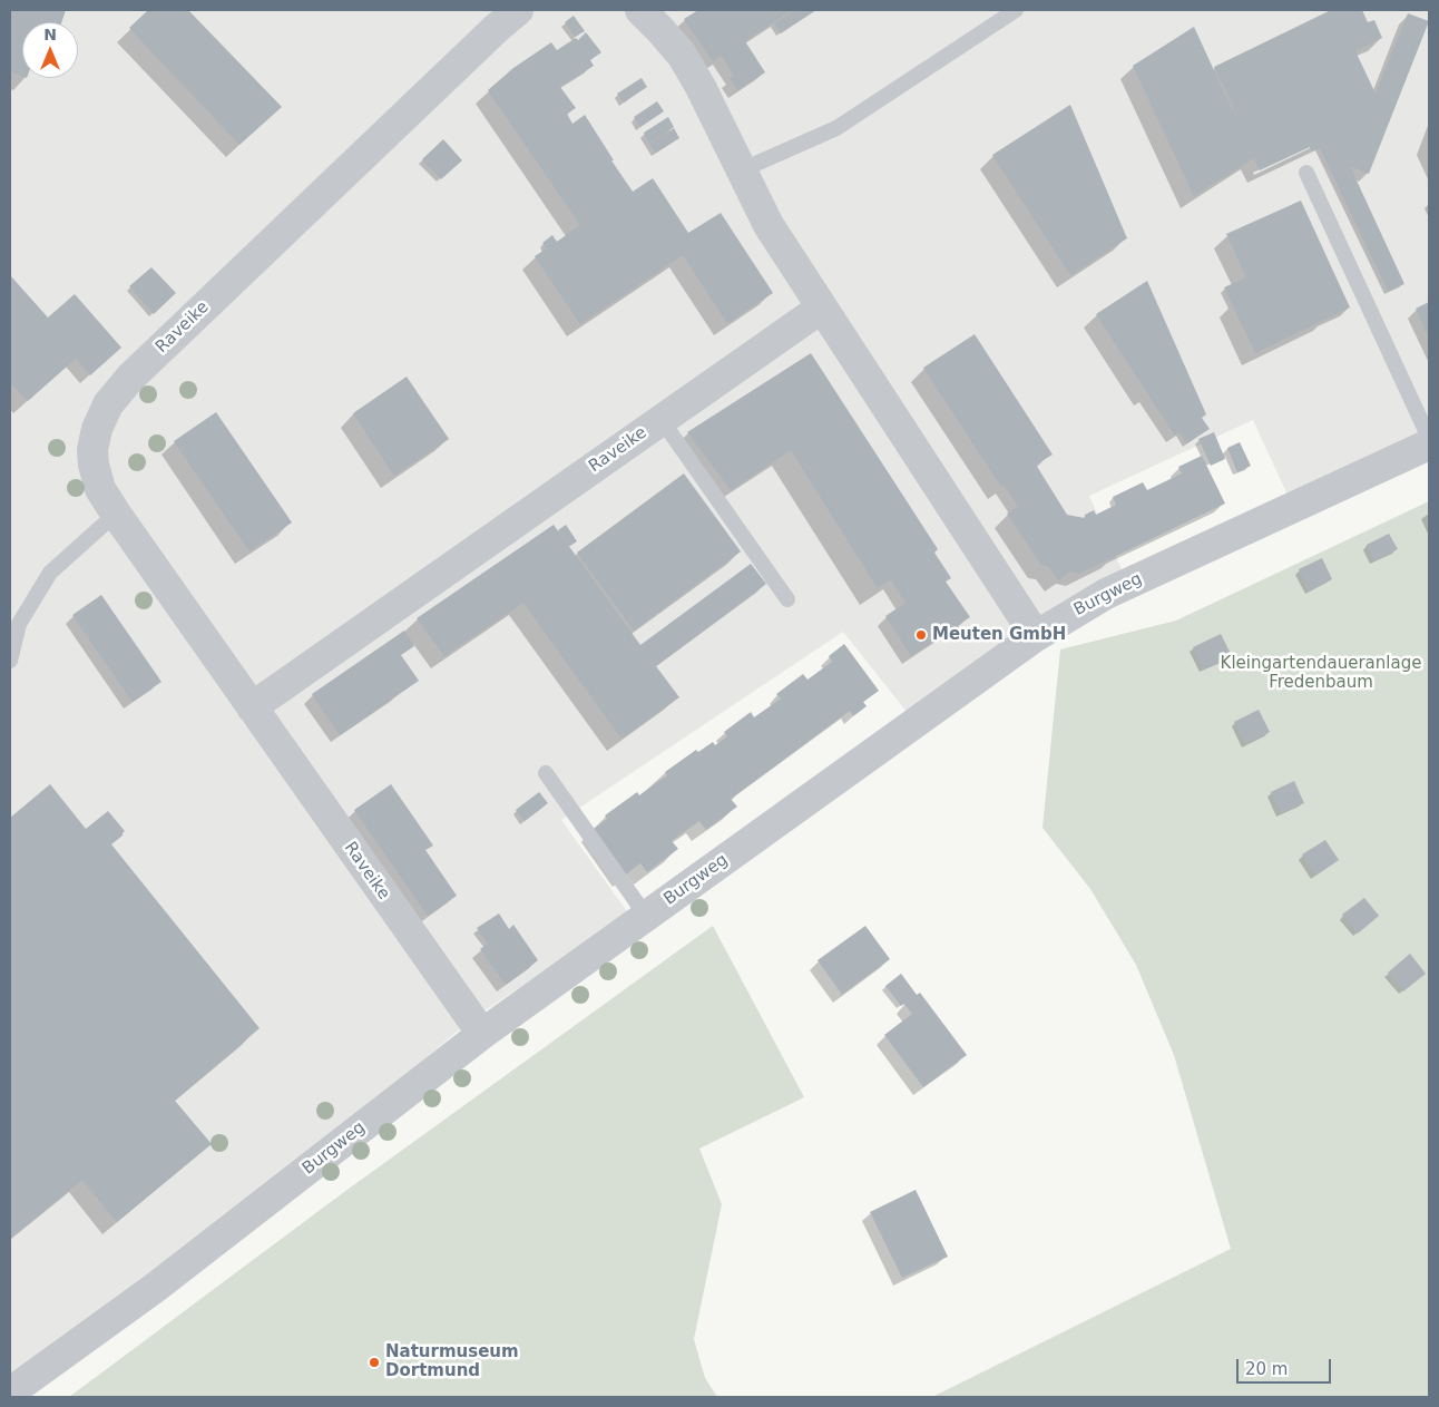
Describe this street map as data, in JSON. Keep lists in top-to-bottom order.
{
  "streets": {
    "street": ["Raveike", "Burgweg"]
  },
  "crossings": [
    ["Raveike", "Burgweg"]
  ],
  "parks": ["Kleingartendaueranlage Fredenbaum"],
  "places": ["Meuten GmbH", "Naturmuseum Dortmund"],
  "scale_bar": "20 m",
  "north": "top"
}
